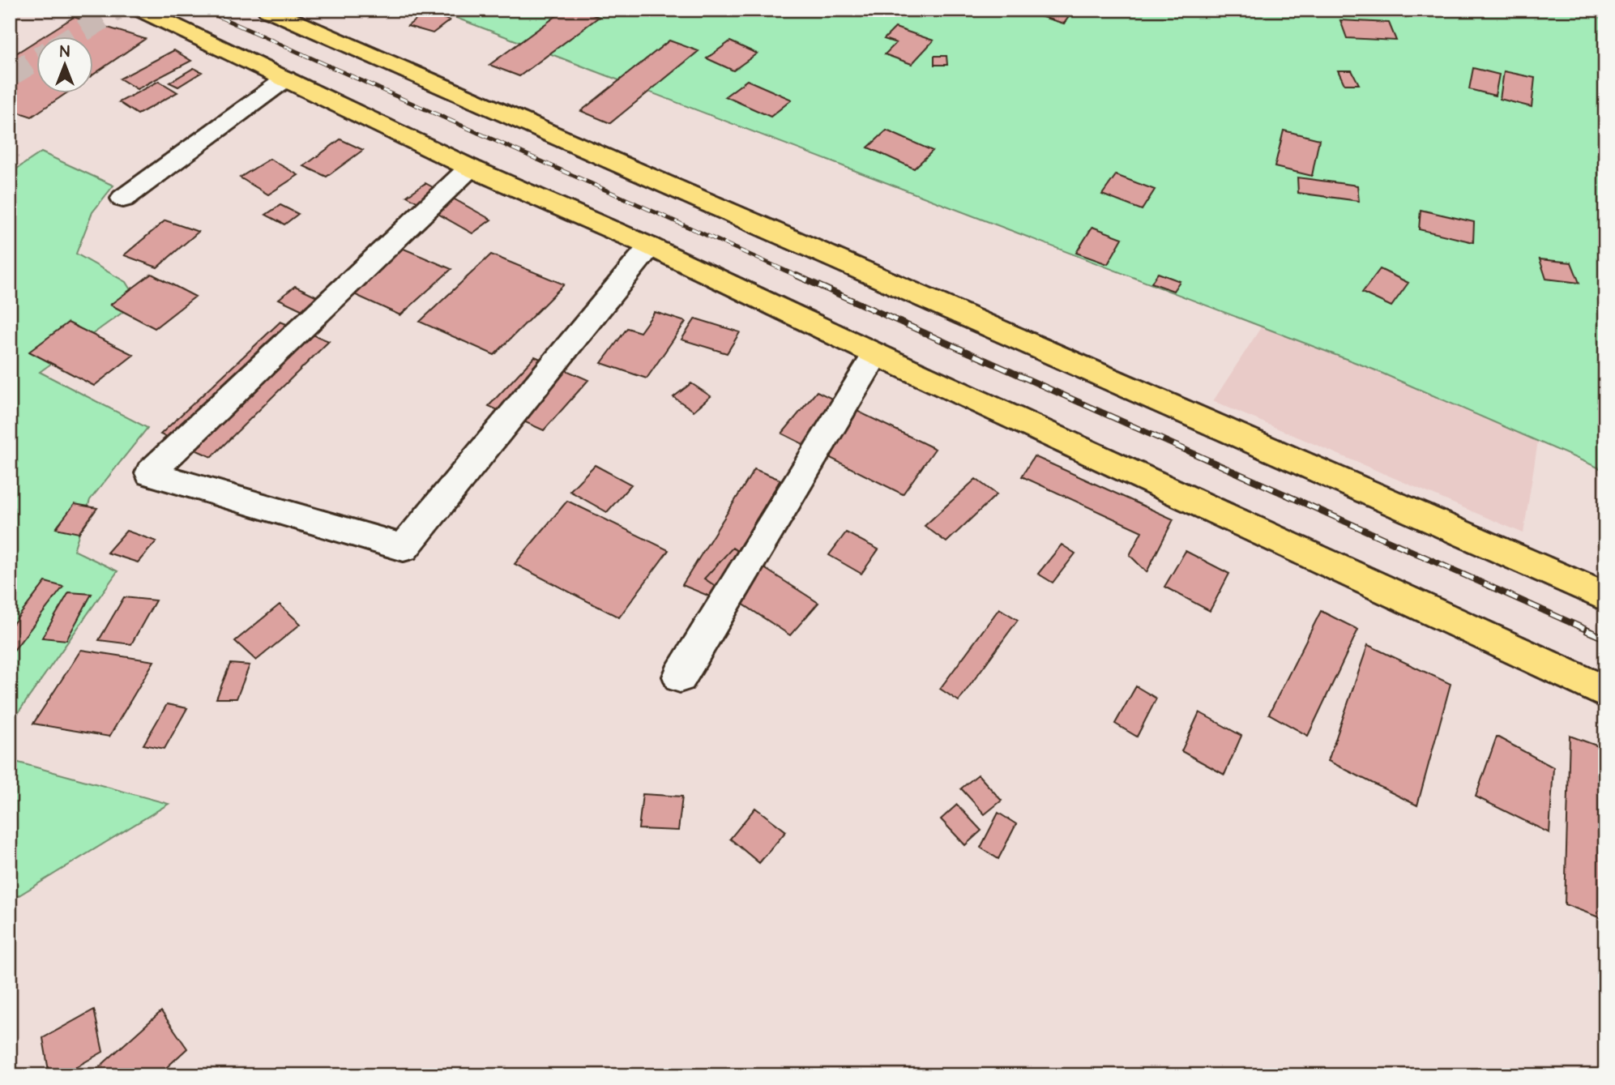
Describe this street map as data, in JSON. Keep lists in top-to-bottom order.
{
  "north": "top"
}
